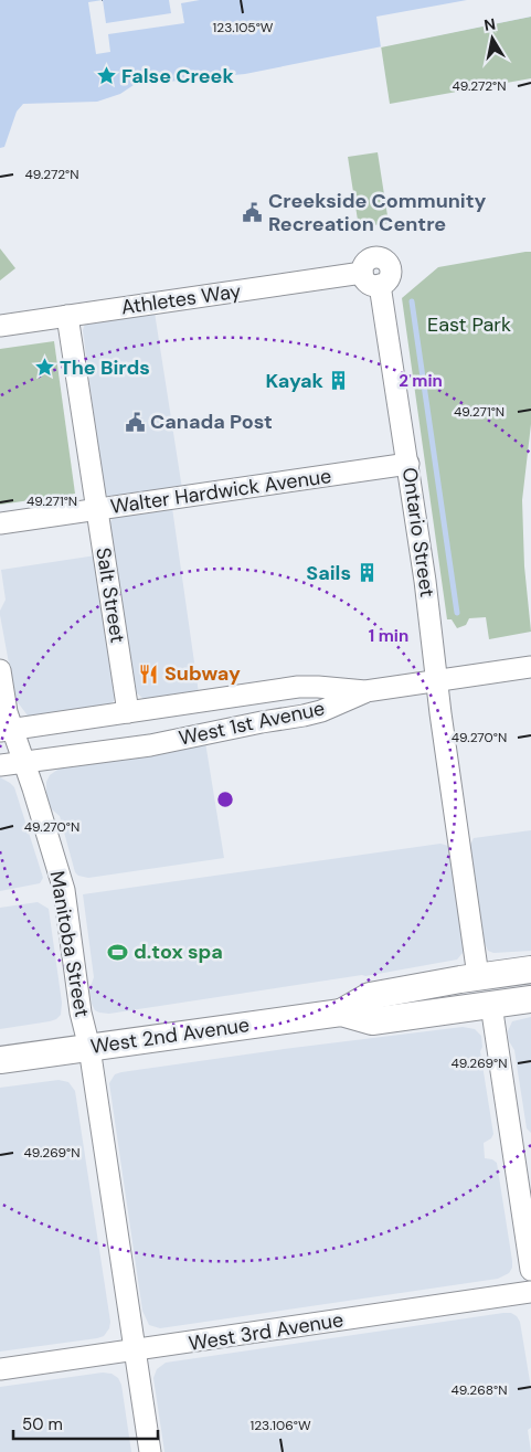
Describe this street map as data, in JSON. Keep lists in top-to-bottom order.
{
  "streets": {
    "main road": ["West 2nd Avenue"],
    "street": [
      "Athletes Way",
      "Walter Hardwick Avenue",
      "Ontario Street",
      "Salt Street",
      "West 1st Avenue",
      "Manitoba Street",
      "West 3rd Avenue"
    ]
  },
  "crossings": [
    ["Athletes Way", "Ontario Street"],
    ["Athletes Way", "Salt Street"],
    ["Walter Hardwick Avenue", "Ontario Street"],
    ["Walter Hardwick Avenue", "Salt Street"],
    ["Ontario Street", "West 2nd Avenue"],
    ["Salt Street", "West 1st Avenue"],
    ["West 1st Avenue", "Manitoba Street"],
    ["Manitoba Street", "West 2nd Avenue"],
    ["Manitoba Street", "West 3rd Avenue"]
  ],
  "parks": ["East Park"],
  "places": {
    "place": ["False Creek", "The Birds"],
    "public building": ["Creekside Community Recreation Centre", "Canada Post"],
    "building": ["Kayak", "Sails"],
    "restaurant": ["Subway"],
    "sports": ["d.tox spa"]
  },
  "scale_bar": "50 m",
  "north": "top",
  "coordinates": [
    "123.105°W",
    "49.272°N",
    "49.271°N",
    "49.270°N",
    "49.269°N",
    "49.268°N",
    "123.106°W"
  ],
  "rings": ["2 min", "1 min"]
}
